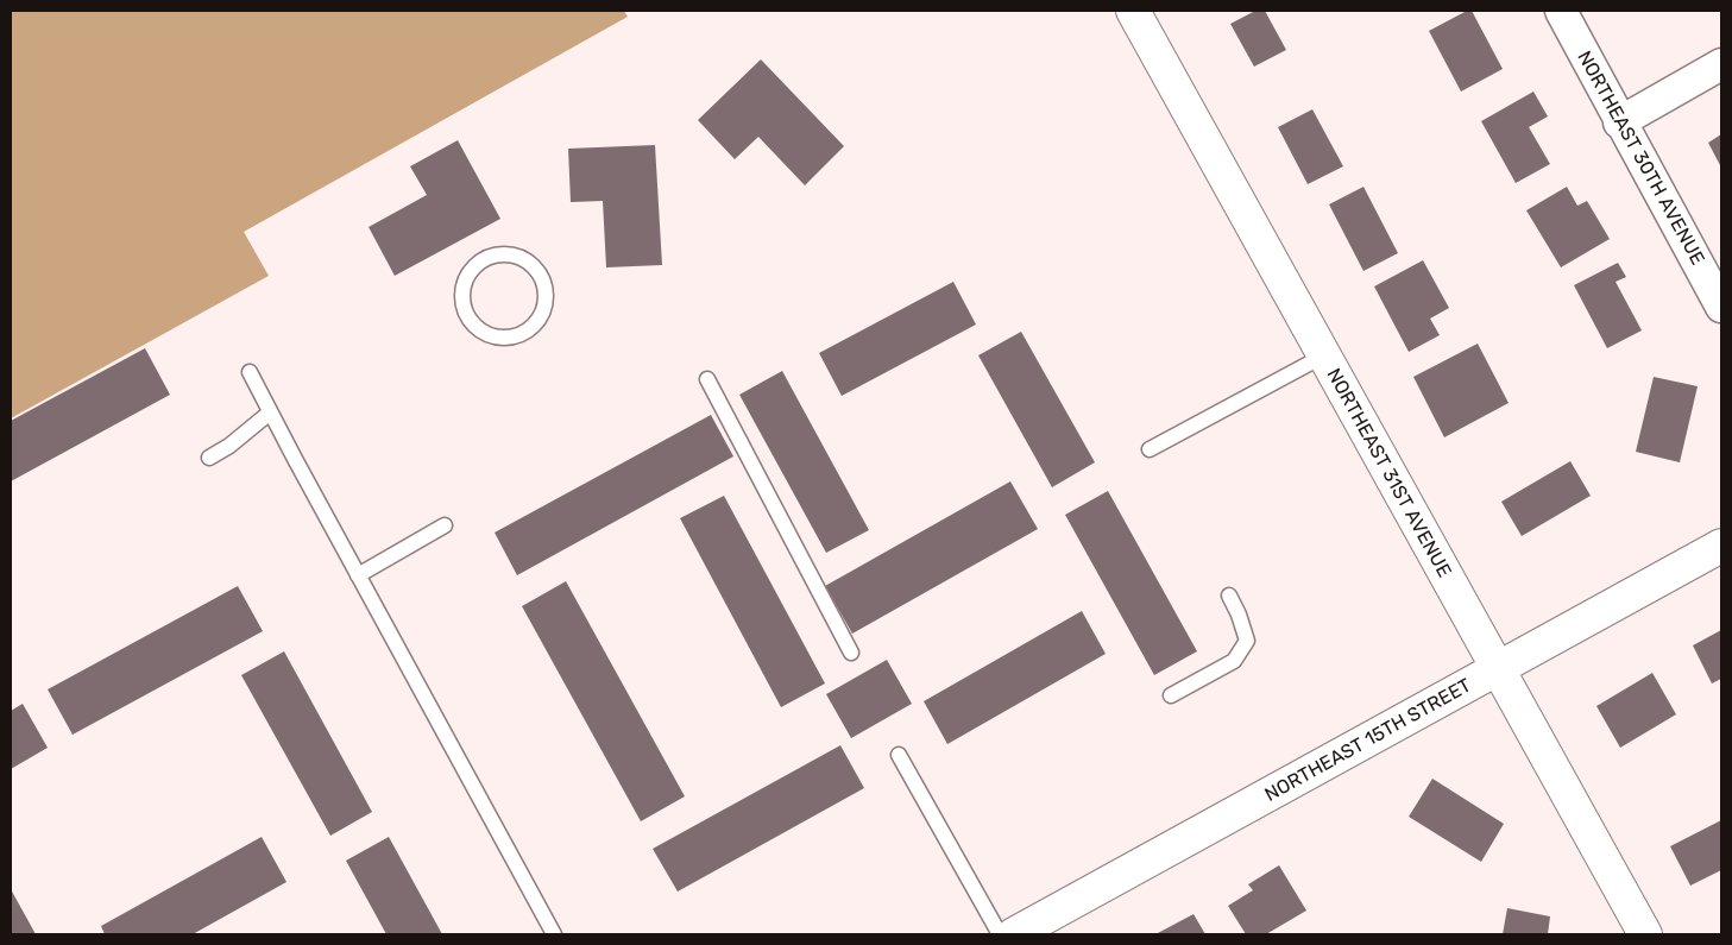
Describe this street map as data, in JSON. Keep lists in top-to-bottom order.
{
  "streets": {
    "street": ["NORTHEAST 30TH AVENUE", "NORTHEAST 31ST AVENUE", "NORTHEAST 15TH STREET"]
  },
  "crossings": [
    ["NORTHEAST 31ST AVENUE", "NORTHEAST 15TH STREET"]
  ]
}
